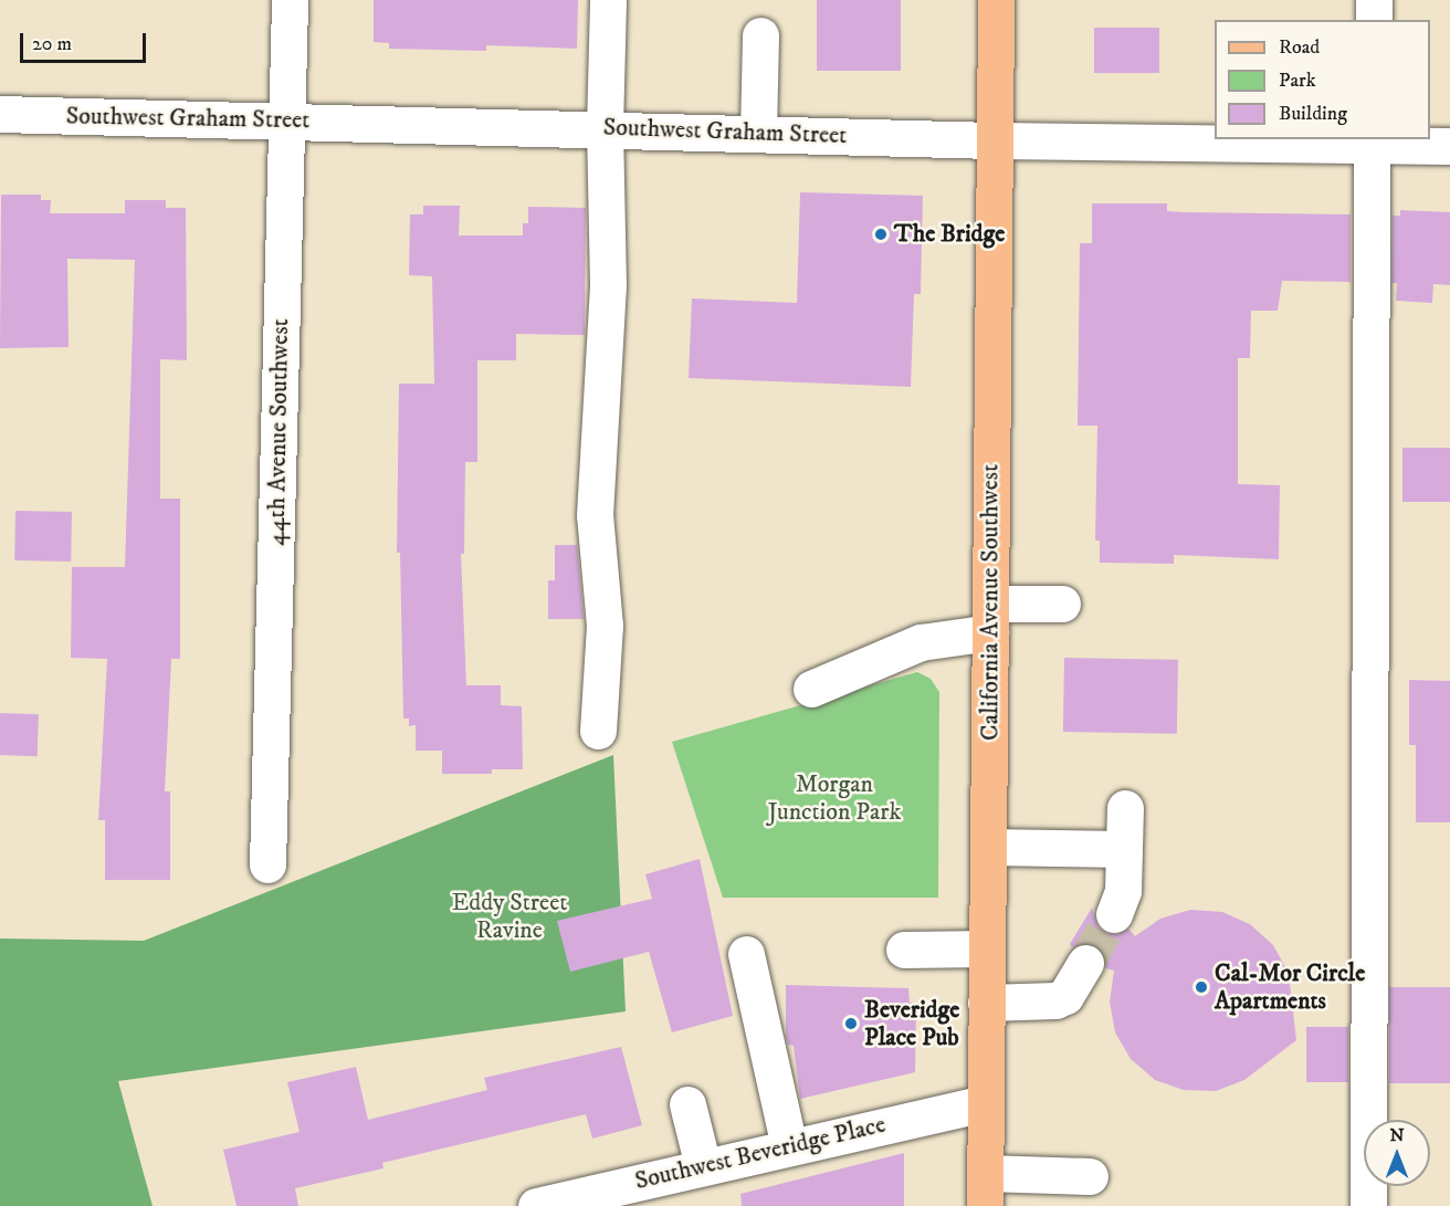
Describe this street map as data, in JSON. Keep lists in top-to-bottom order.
{
  "streets": {
    "main road": ["California Avenue Southwest"],
    "street": ["Southwest Graham Street", "44th Avenue Southwest", "Southwest Beveridge Place"]
  },
  "crossings": [
    ["Southwest Graham Street", "44th Avenue Southwest"],
    ["Southwest Graham Street", "California Avenue Southwest"],
    ["California Avenue Southwest", "Southwest Beveridge Place"]
  ],
  "parks": ["Morgan Junction Park", "Eddy Street Ravine"],
  "places": ["The Bridge", "Cal-Mor Circle Apartments", "Beveridge Place Pub"],
  "legend": ["Road", "Park", "Building"],
  "scale_bar": "20 m",
  "north": "top"
}
